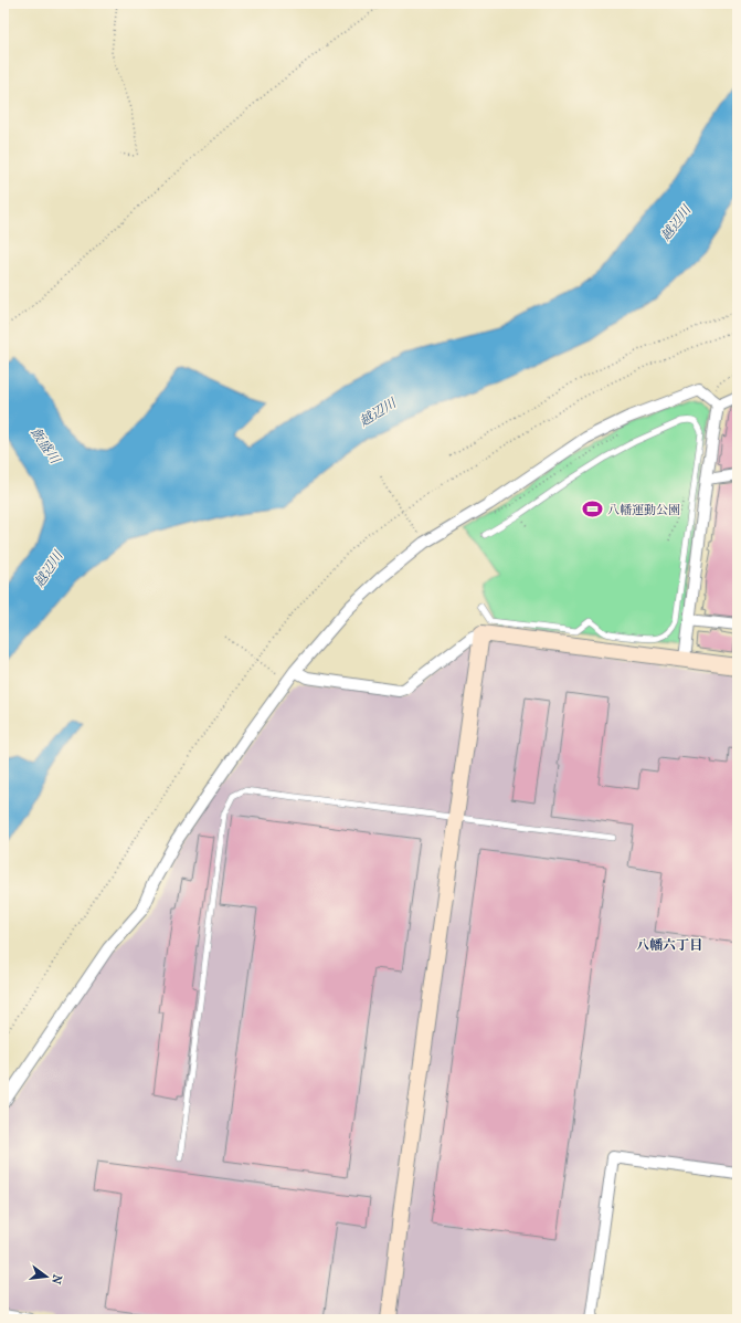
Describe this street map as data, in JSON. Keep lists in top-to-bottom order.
{
  "districts": ["八幡六丁目"],
  "water": ["越辺川", "飯盛川"],
  "places": {
    "sports": ["八幡運動公園"]
  },
  "north": "right"
}
